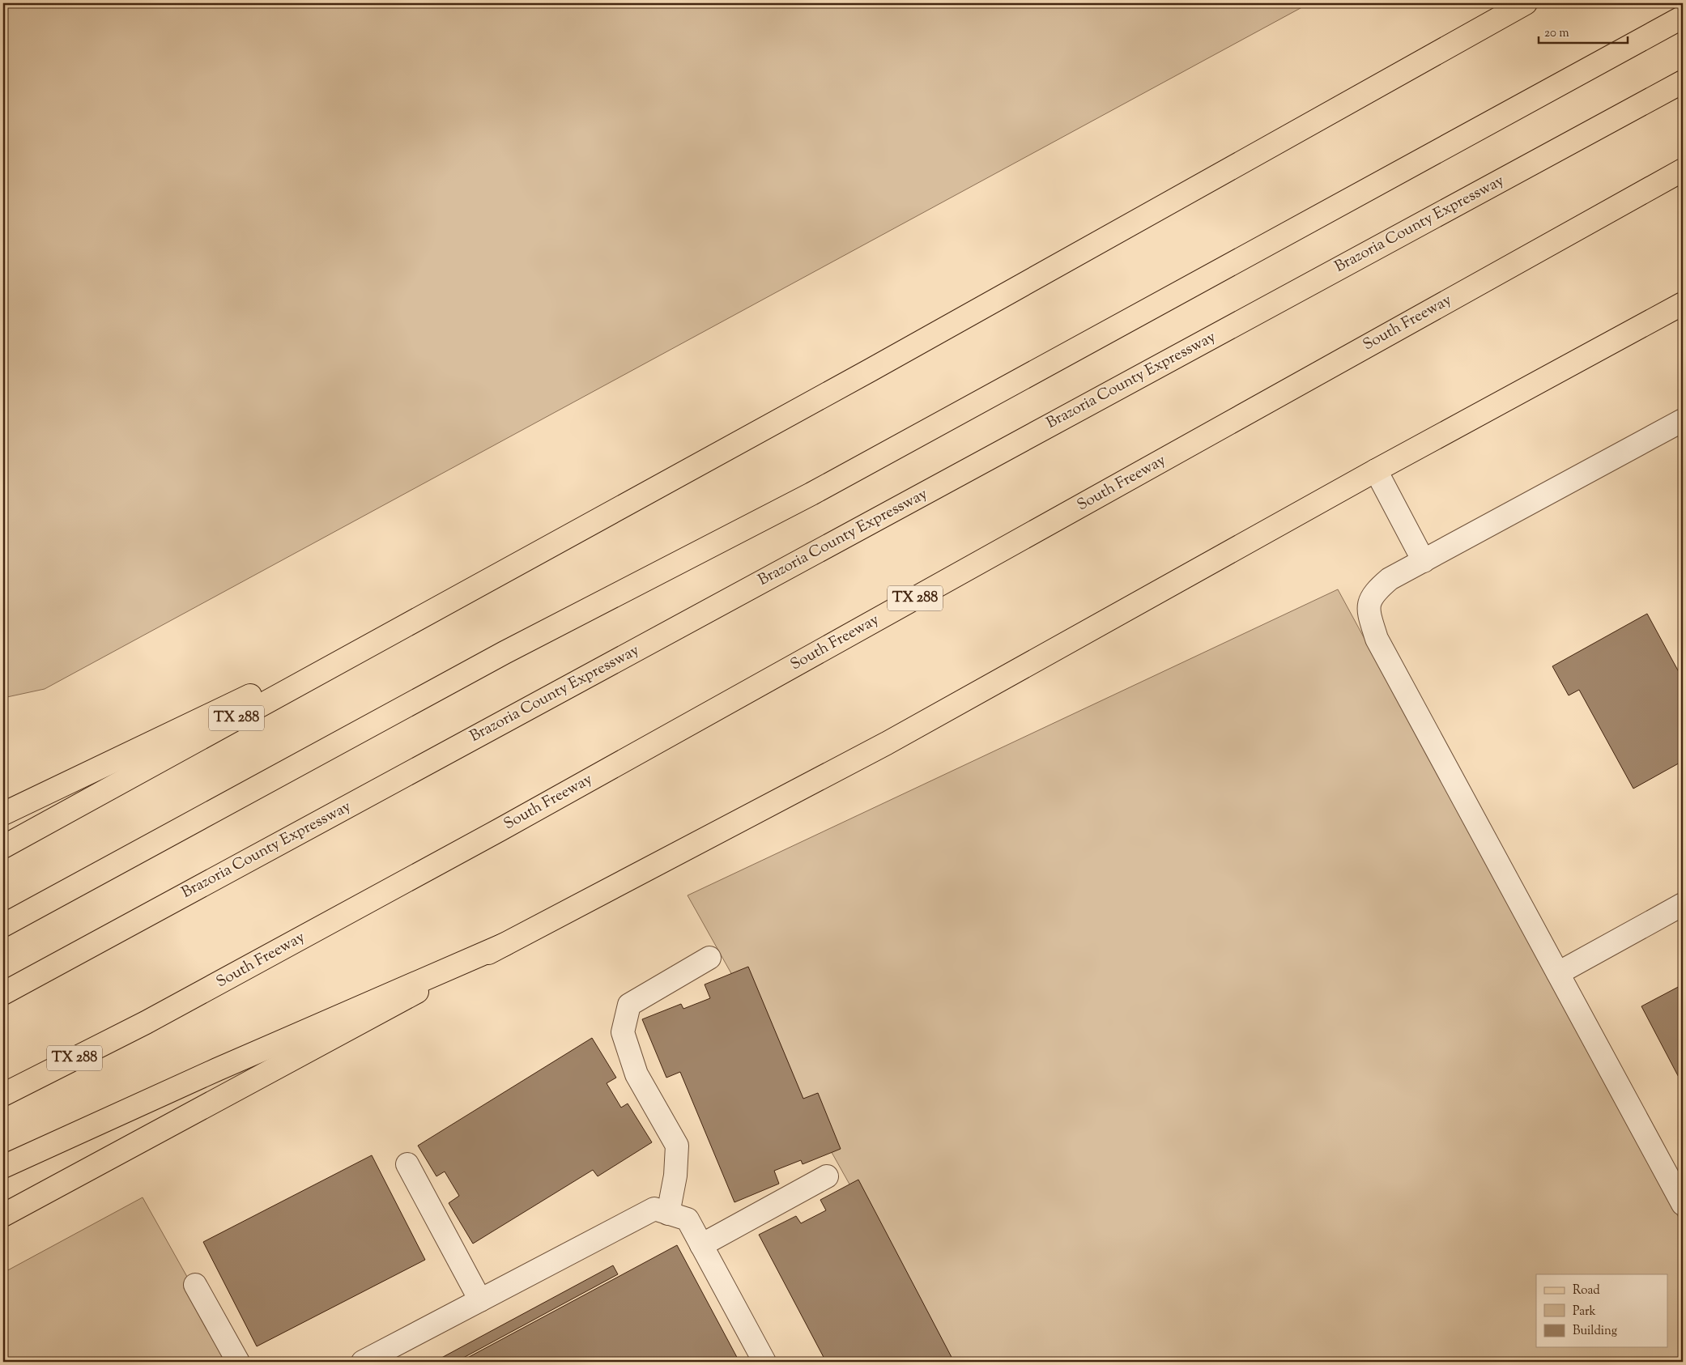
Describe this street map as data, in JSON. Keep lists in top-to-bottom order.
{
  "streets": {
    "main road": ["Brazoria County Expressway", "South Freeway", "TX 288"]
  },
  "legend": ["Road", "Park", "Building"],
  "scale_bar": "20 m"
}
